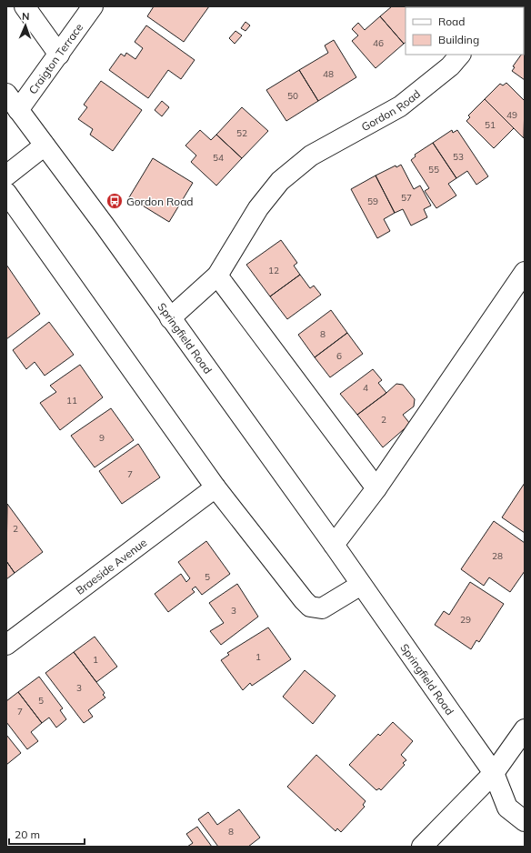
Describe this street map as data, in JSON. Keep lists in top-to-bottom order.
{
  "streets": {
    "street": [
      "Craigton Terrace",
      "Gordon Road",
      "Springfield Road",
      "Braeside Avenue"
    ]
  },
  "crossings": [
    ["Craigton Terrace", "Springfield Road"],
    ["Gordon Road", "Springfield Road"]
  ],
  "places": {
    "bus stop": ["Gordon Road"]
  },
  "house_numbers": [
    "46",
    "48",
    "50",
    "49",
    "51",
    "52",
    "53",
    "54",
    "55",
    "57",
    "59",
    "12",
    "8",
    "6",
    "4",
    "11",
    "2",
    "9",
    "7",
    "2",
    "28",
    "5",
    "3",
    "29",
    "1",
    "1",
    "3",
    "5",
    "7",
    "8"
  ],
  "legend": ["Road", "Building"],
  "scale_bar": "20 m",
  "north": "top"
}
